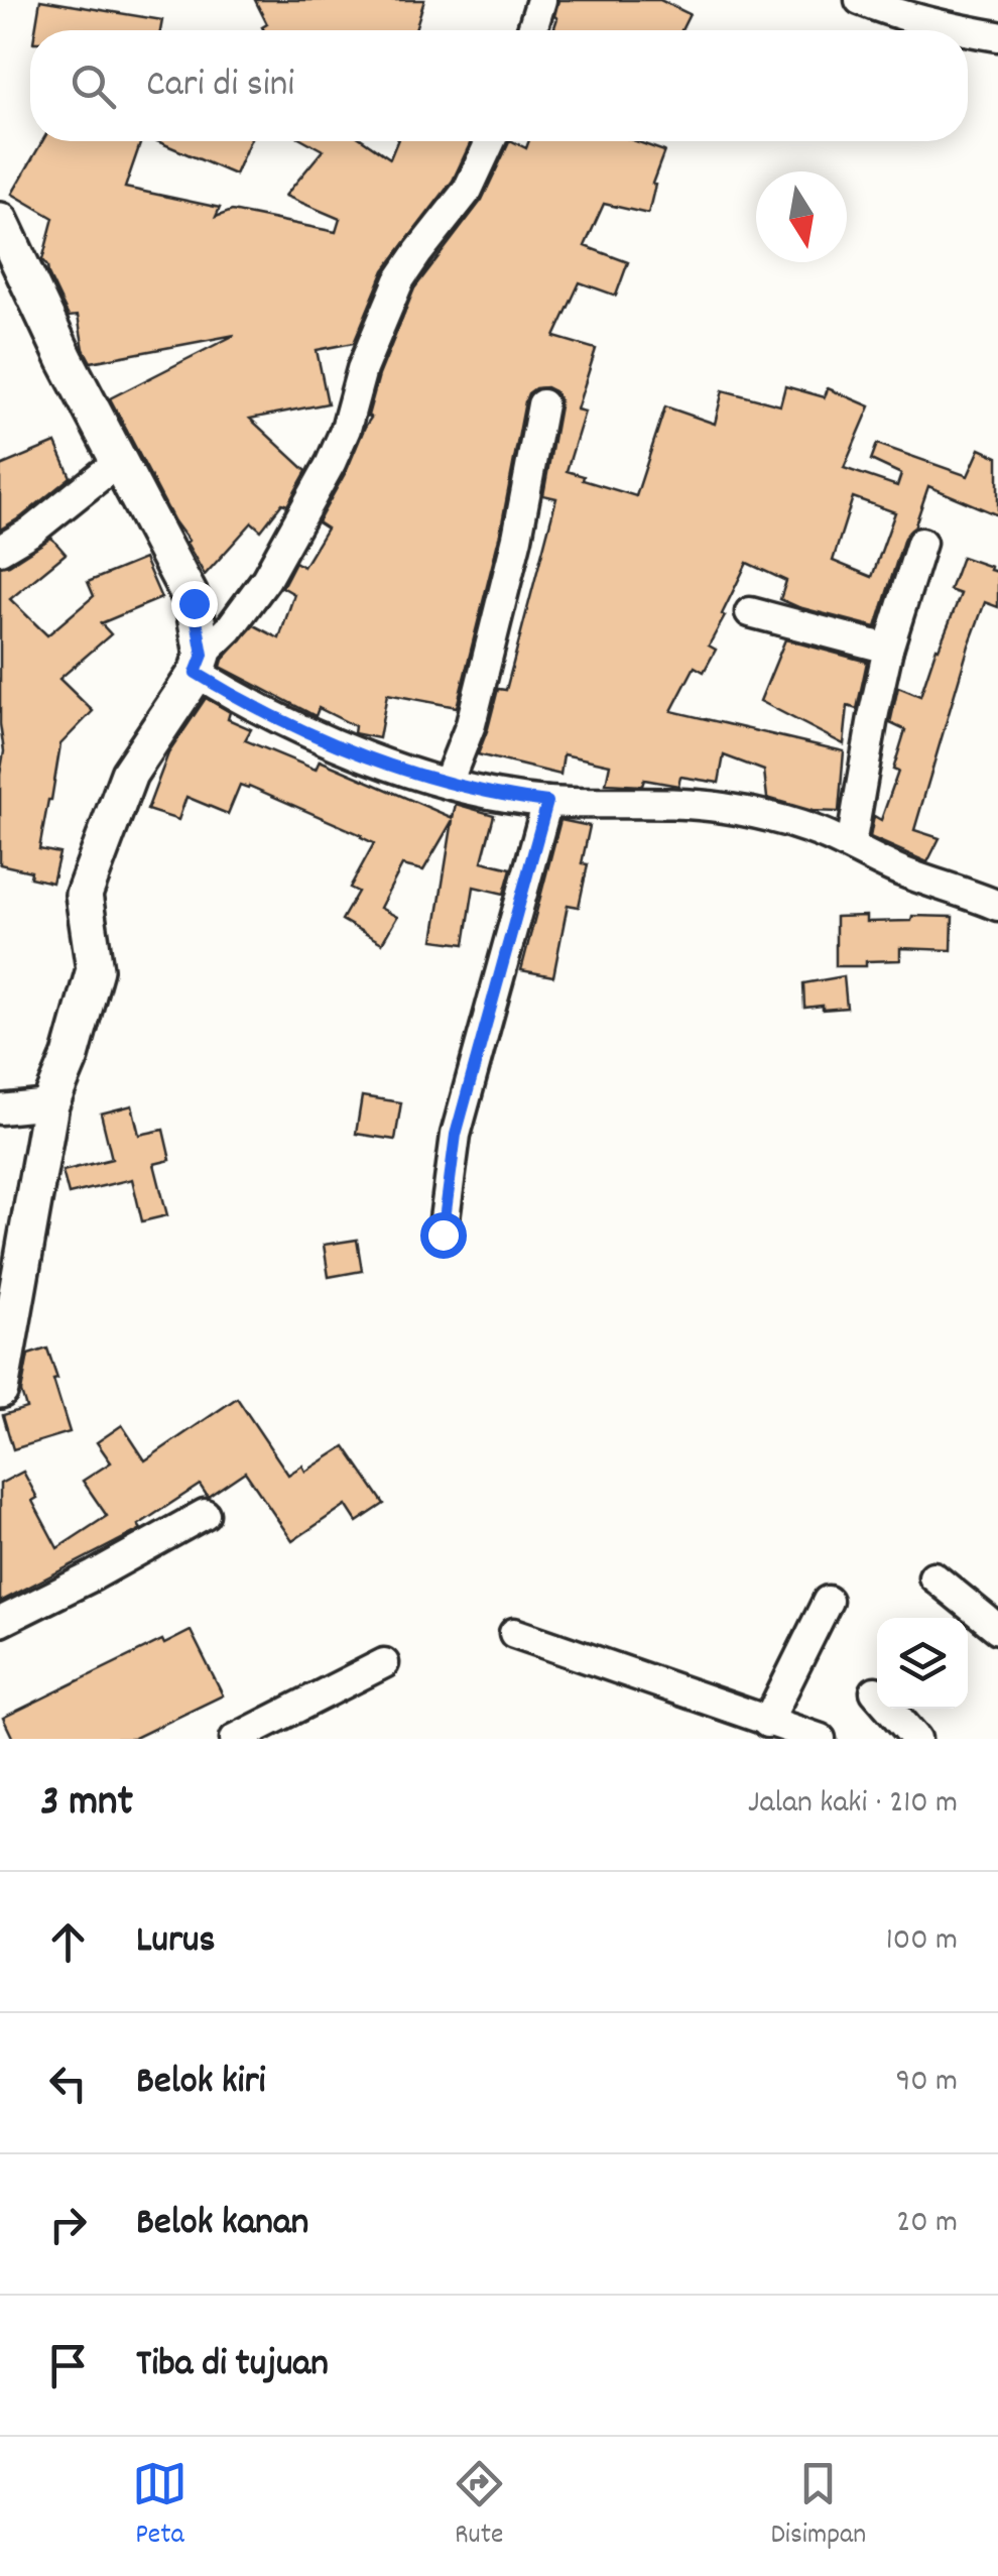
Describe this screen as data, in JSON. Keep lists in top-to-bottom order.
{
  "north": "bottom",
  "page": {
    "search": "Cari di sini",
    "heading": ["3 mnt", "Jalan kaki · 210 m"],
    "list": [
      ["Lurus", "100 m"],
      ["Belok kiri", "90 m"],
      ["Belok kanan", "20 m"],
      "Tiba di tujuan"
    ],
    "nav": ["Peta", "Rute", "Disimpan"]
  }
}
